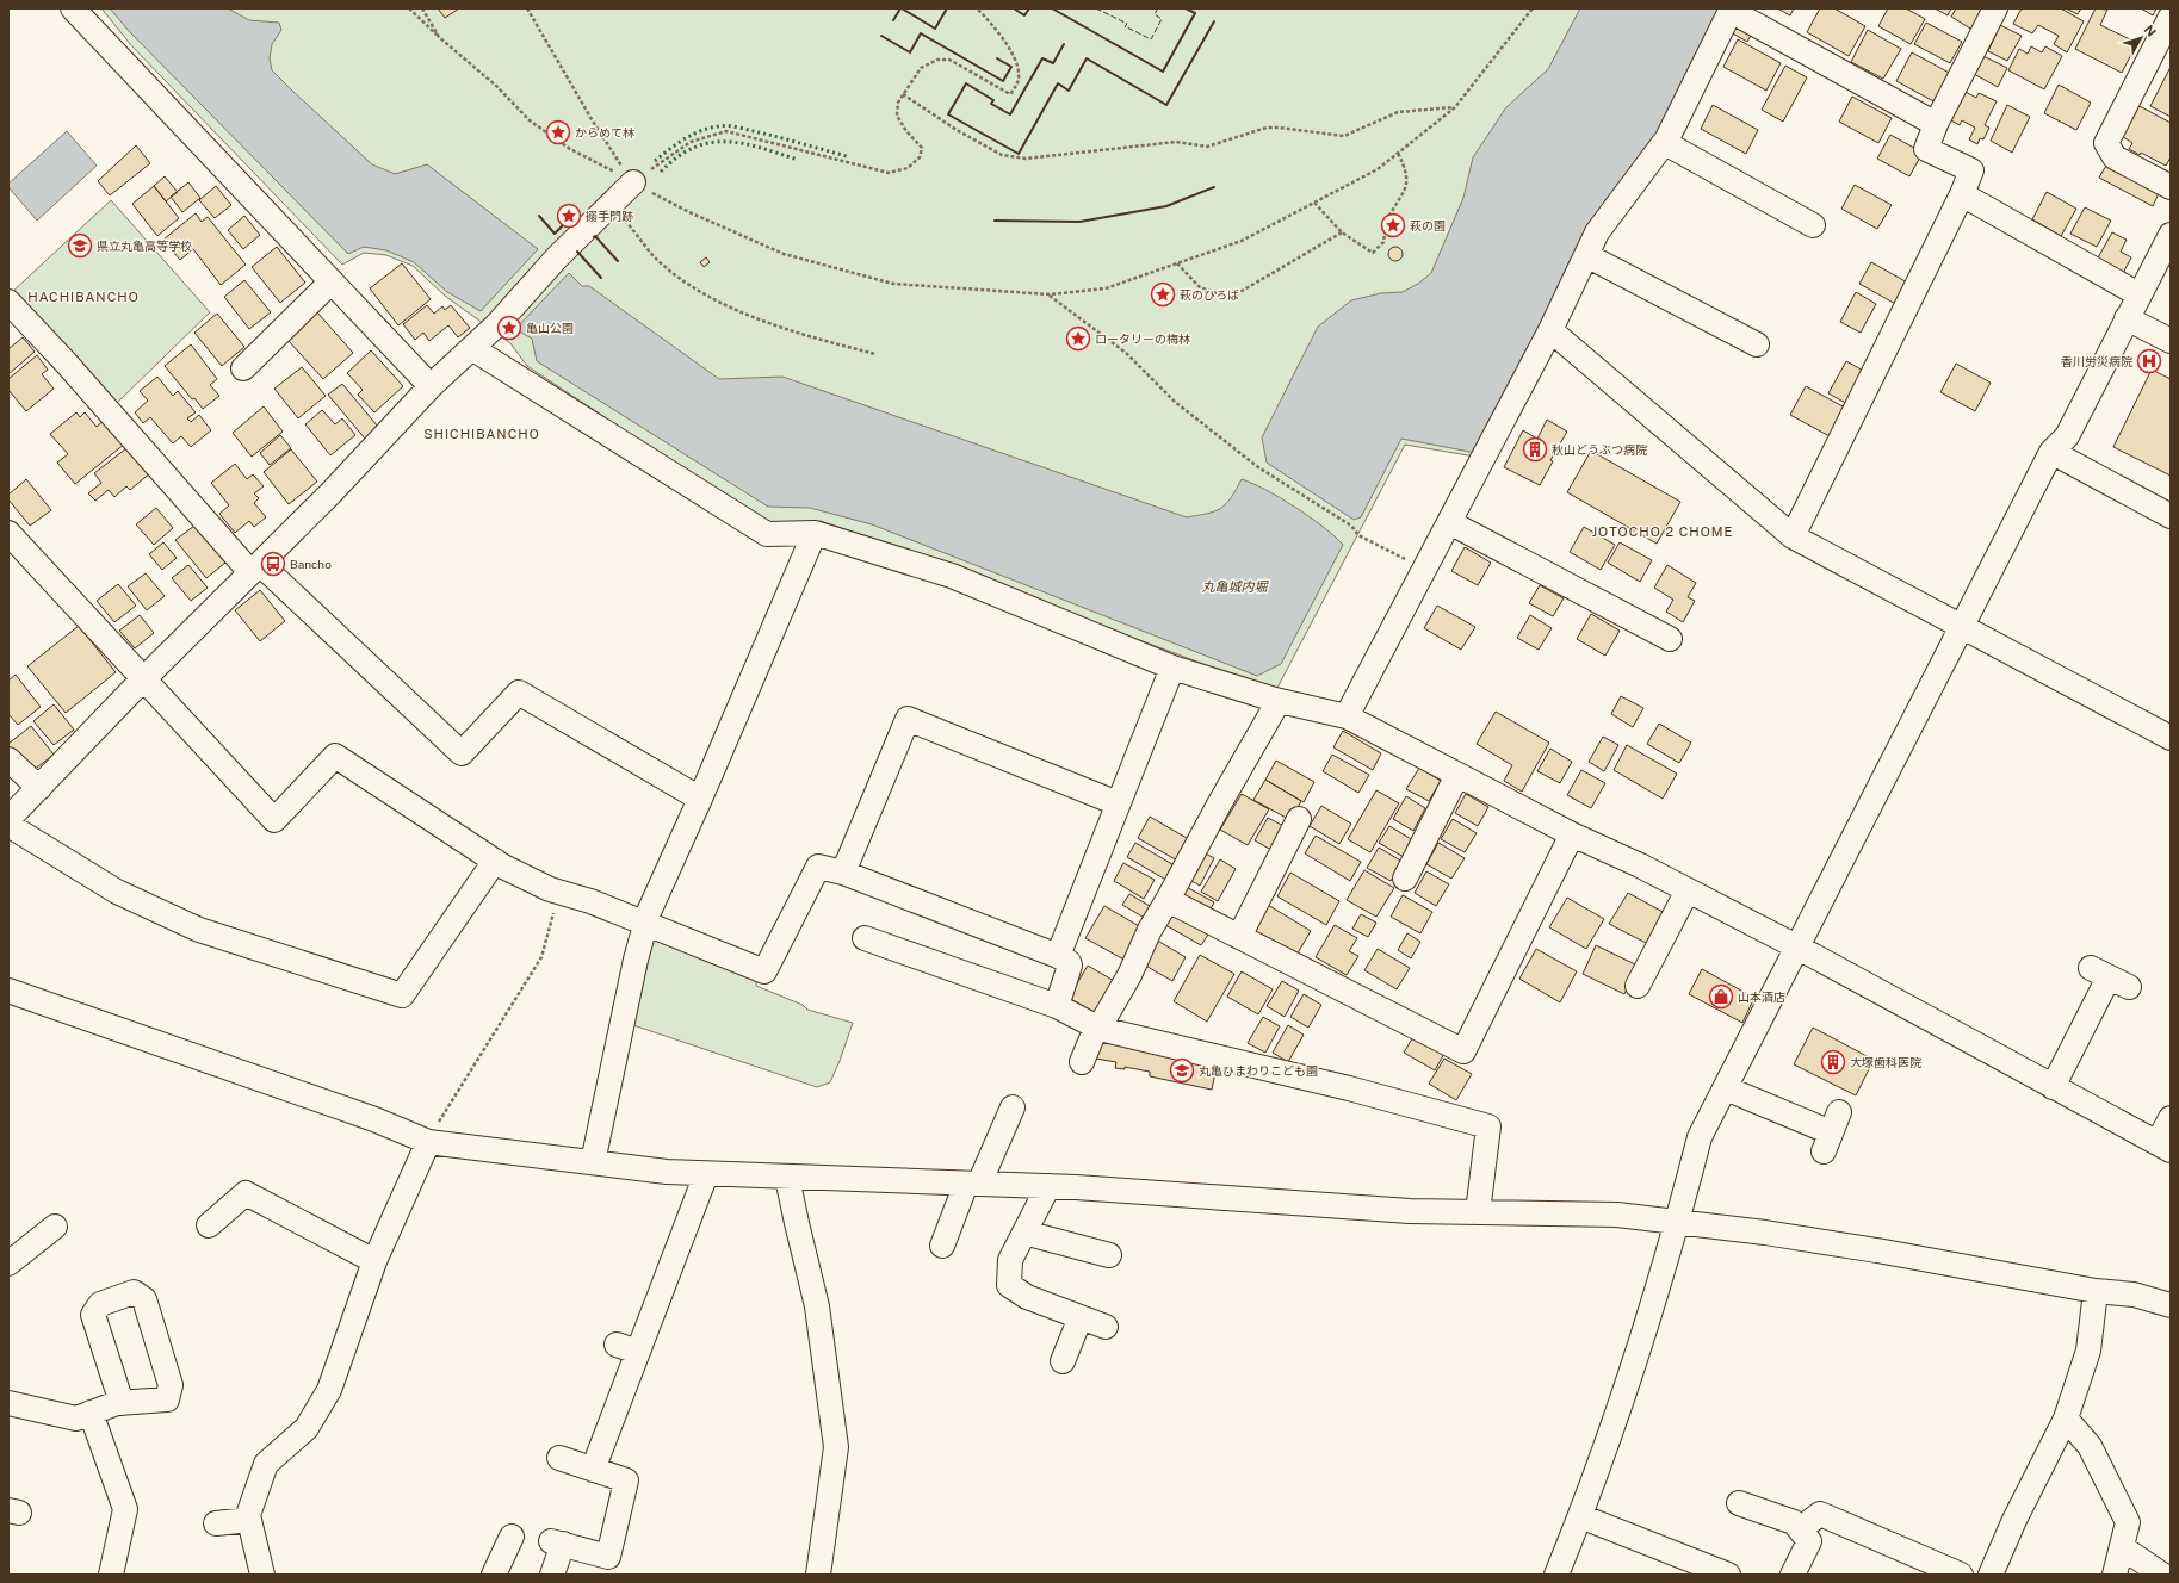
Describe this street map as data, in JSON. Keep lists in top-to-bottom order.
{
  "districts": ["HACHIBANCHO", "SHICHIBANCHO", "JOTOCHO 2 CHOME"],
  "water": ["丸亀城内堀"],
  "places": {
    "place": [
      "からめて林",
      "搦手門跡",
      "萩の園",
      "萩のひろば",
      "亀山公園",
      "ロータリーの梅林"
    ],
    "school or university": ["県立丸亀高等学校", "丸亀ひまわりこども園"],
    "hospital": ["香川労災病院"],
    "building": ["秋山どうぶつ病院", "大塚歯科医院"],
    "bus stop": ["Bancho"],
    "shop": ["山本酒店"]
  },
  "north": "top right"
}
